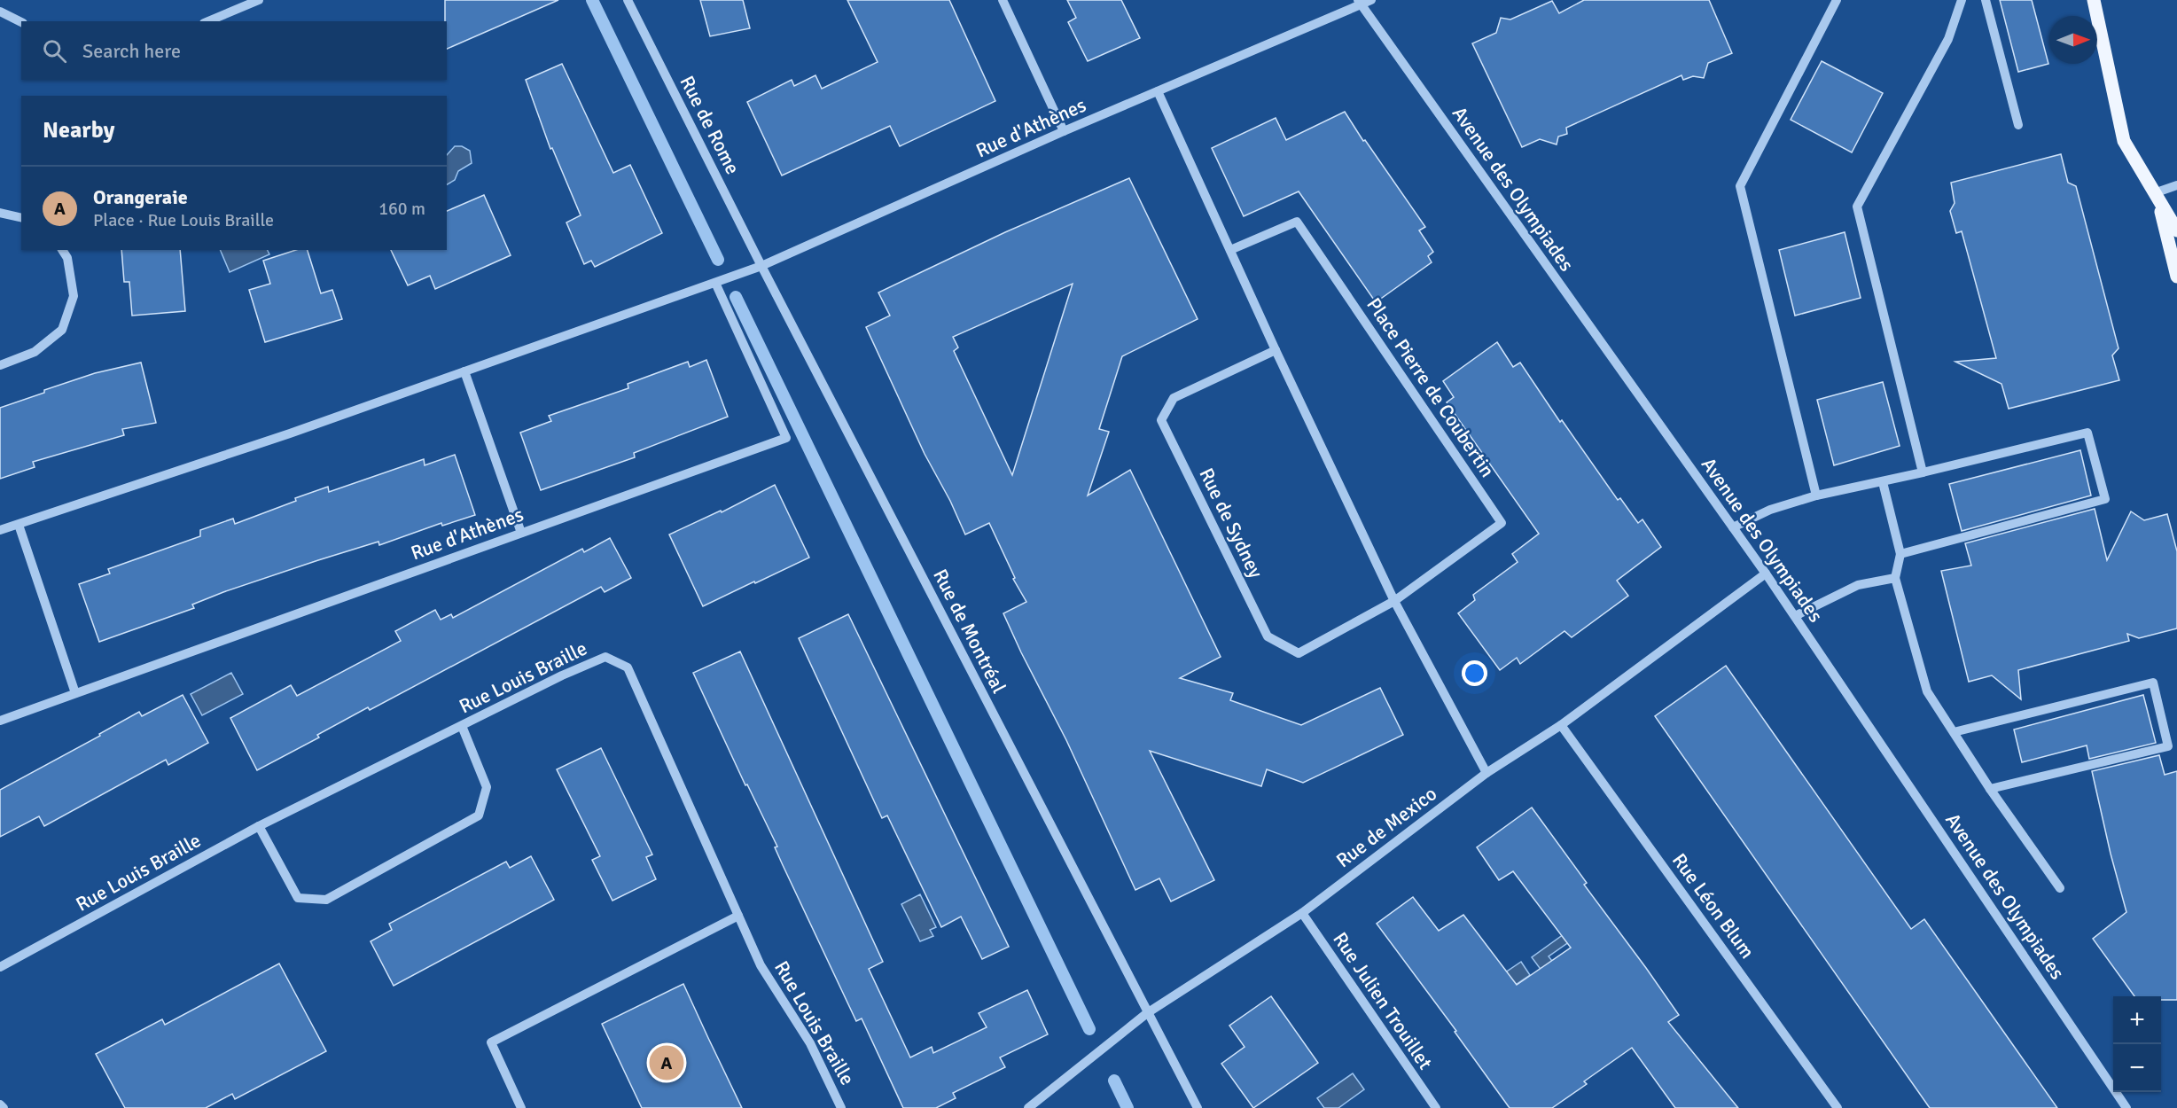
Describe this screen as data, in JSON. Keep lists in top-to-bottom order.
{
  "streets": {
    "street": [
      "Rue de Rome",
      "Rue d'Athènes",
      "Avenue des Olympiades",
      "Place Pierre de Coubertin",
      "Rue de Sydney",
      "Rue de Montréal",
      "Rue Louis Braille",
      "Rue de Mexico",
      "Rue Léon Blum",
      "Rue Julien Trouillet"
    ]
  },
  "crossings": [
    ["Rue de Rome", "Rue d'Athènes"],
    ["Rue de Rome", "Rue de Montréal"],
    ["Rue d'Athènes", "Avenue des Olympiades"],
    ["Rue d'Athènes", "Rue de Montréal"],
    ["Avenue des Olympiades", "Rue de Mexico"],
    ["Place Pierre de Coubertin", "Rue de Sydney"],
    ["Rue de Montréal", "Rue de Mexico"],
    ["Rue de Mexico", "Rue Léon Blum"],
    ["Rue de Mexico", "Rue Julien Trouillet"]
  ],
  "north": "right",
  "page": {
    "search": "Search here",
    "heading": "Nearby",
    "list": [
      {
        "mark": "A",
        "name": "Orangeraie",
        "note": "Place · Rue Louis Braille",
        "value": "160 m"
      }
    ],
    "map_buttons": ["+", "−"],
    "pins": "A"
  }
}
